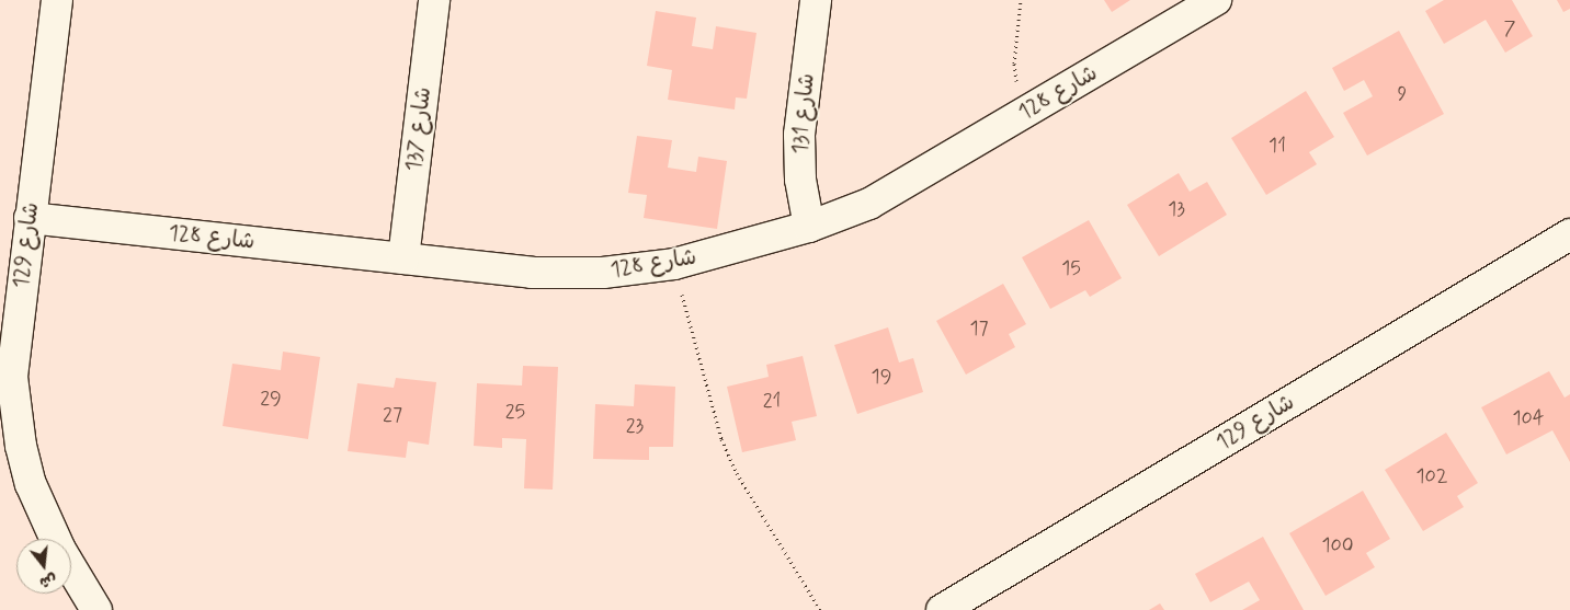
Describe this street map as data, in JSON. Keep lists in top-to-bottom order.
{
  "streets": {
    "street": [
      "شارع 128",
      "شارع 131",
      "شارع 137",
      "شارع 129"
    ]
  },
  "crossings": [
    ["شارع 128", "شارع 131"],
    ["شارع 128", "شارع 137"],
    ["شارع 128", "شارع 129"]
  ],
  "house_numbers": [
    "7",
    "9",
    "11",
    "13",
    "15",
    "17",
    "19",
    "29",
    "21",
    "25",
    "27",
    "104",
    "23",
    "102",
    "100"
  ],
  "north": "bottom"
}
